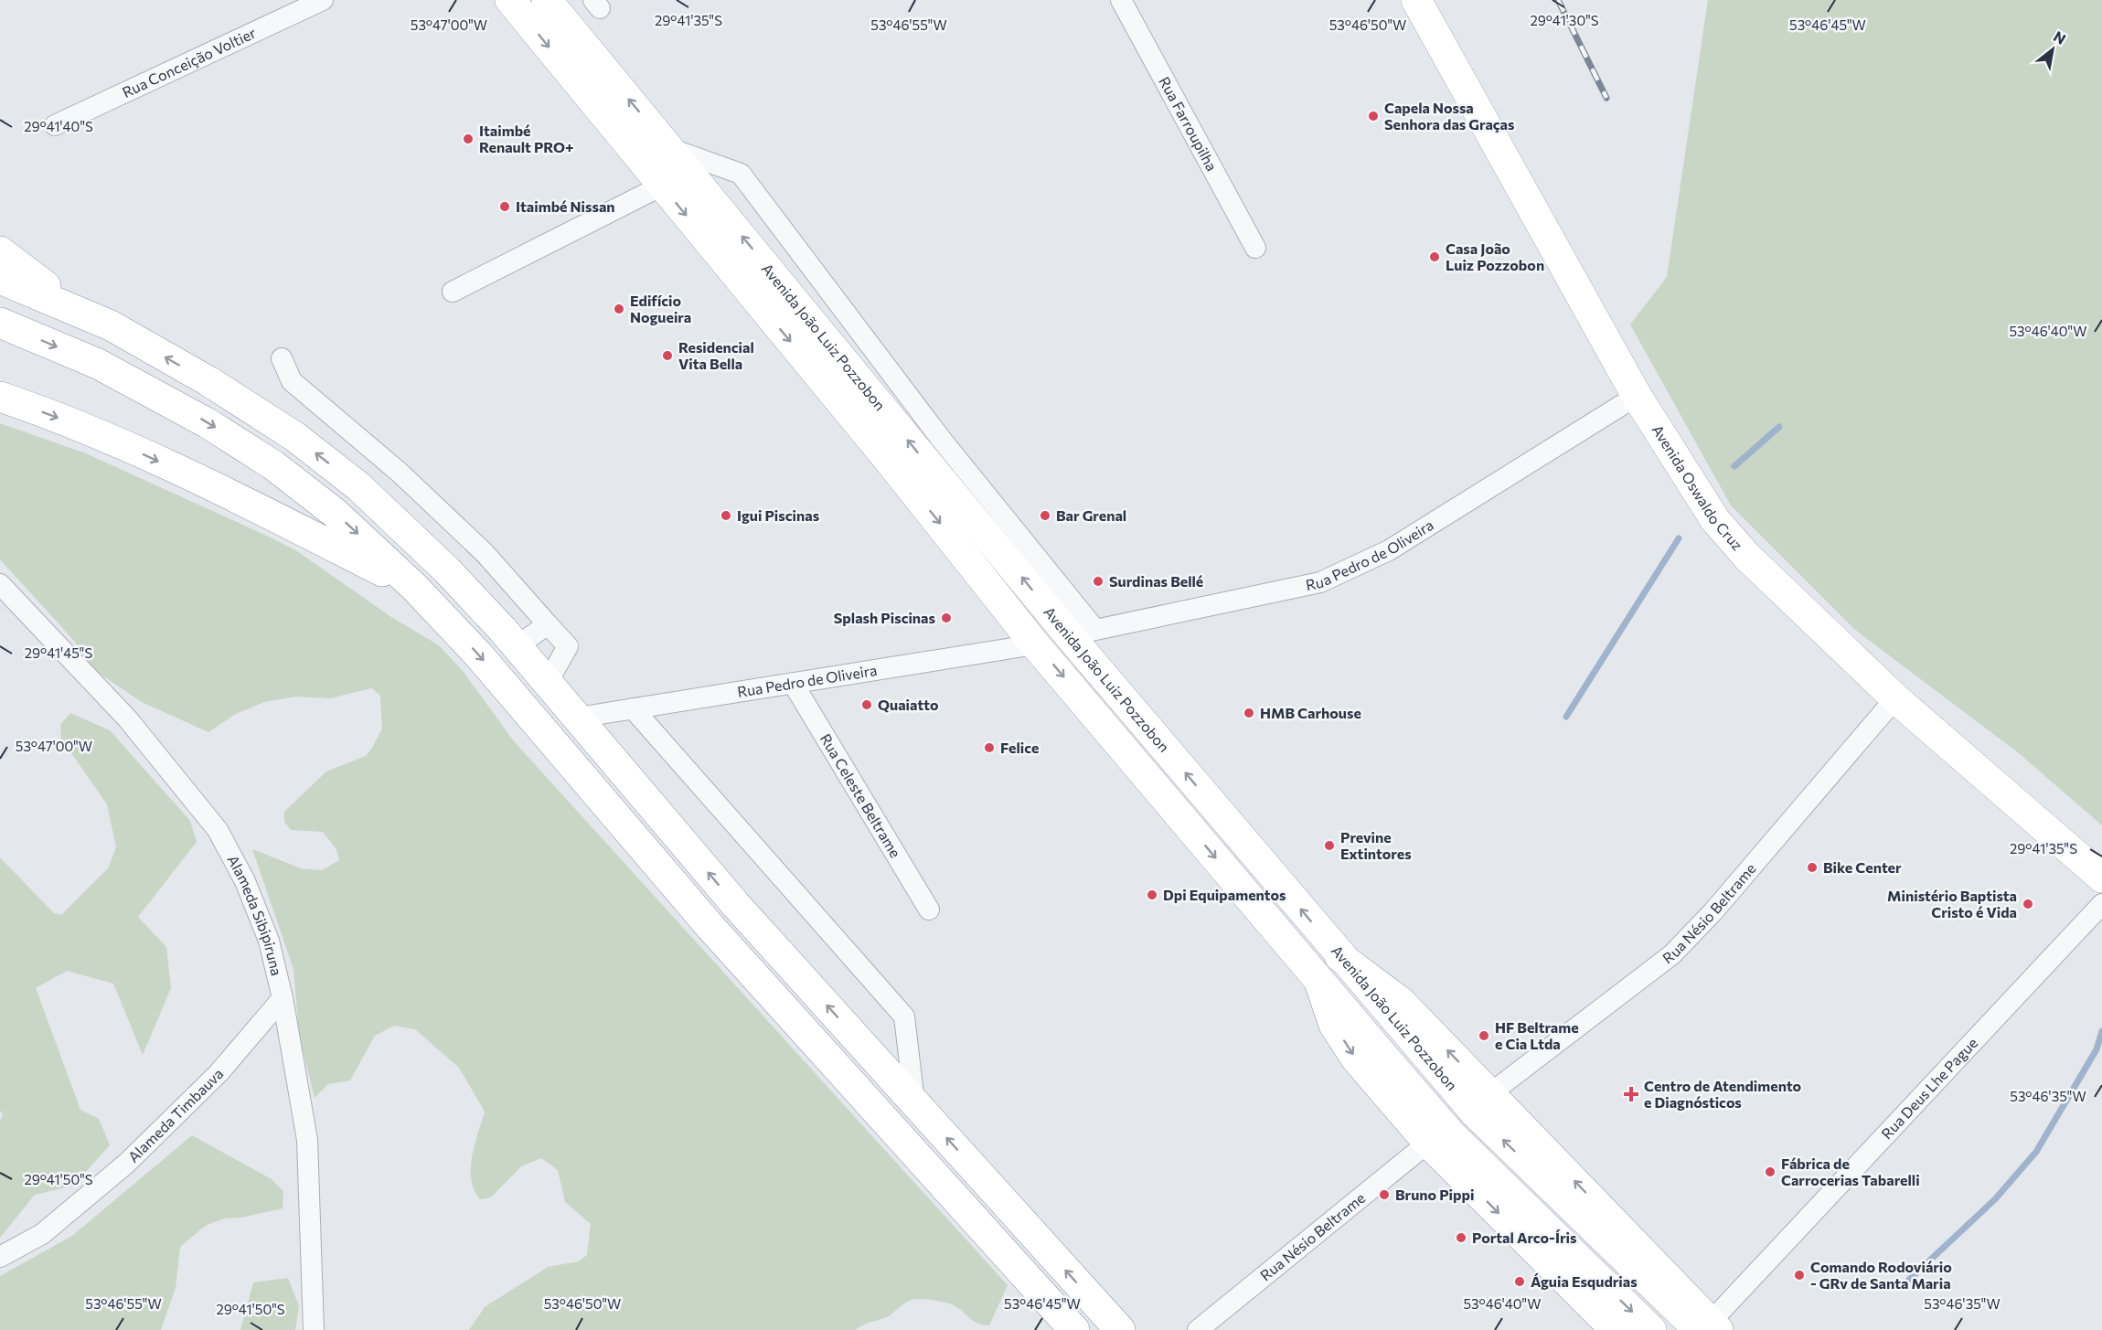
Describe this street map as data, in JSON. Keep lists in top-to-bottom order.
{
  "streets": {
    "main road": ["Avenida João Luiz Pozzobon", "Avenida Oswaldo Cruz"],
    "street": [
      "Rua Conceição Voltier",
      "Rua Farroupilha",
      "Rua Pedro de Oliveira",
      "Rua Celeste Beltrame",
      "Rua Nésio Beltrame",
      "Alameda Sibipiruna",
      "Rua Deus Lhe Pague",
      "Alameda Timbauva"
    ]
  },
  "crossings": [
    ["Avenida João Luiz Pozzobon", "Rua Pedro de Oliveira"],
    ["Avenida João Luiz Pozzobon", "Rua Deus Lhe Pague"],
    ["Avenida Oswaldo Cruz", "Rua Pedro de Oliveira"],
    ["Avenida Oswaldo Cruz", "Rua Nésio Beltrame"],
    ["Rua Pedro de Oliveira", "Rua Celeste Beltrame"],
    ["Alameda Sibipiruna", "Alameda Timbauva"]
  ],
  "places": {
    "other": [
      "Capela Nossa Senhora das Graças",
      "Itaimbé Renault PRO+",
      "Itaimbé Nissan",
      "Casa João Luiz Pozzobon",
      "Edifício Nogueira",
      "Residencial Vita Bella",
      "Igui Piscinas",
      "Bar Grenal",
      "Surdinas Bellé",
      "Splash Piscinas",
      "Quaiatto",
      "HMB Carhouse",
      "Felice",
      "Previne Extintores",
      "Bike Center",
      "Dpi Equipamentos",
      "Ministério Baptista Cristo é Vida",
      "HF Beltrame e Cia Ltda",
      "Fábrica de Carrocerias Tabarelli",
      "Bruno Pippi",
      "Portal Arco-Íris",
      "Comando Rodoviário - GRv de Santa Maria",
      "Águia Esqudrias"
    ],
    "health": ["Centro de Atendimento e Diagnósticos"]
  },
  "north": "top right",
  "coordinates": [
    "29°41'35\"S",
    "29°41'30\"S",
    "53°47'00\"W",
    "53°46'55\"W",
    "53°46'50\"W",
    "53°46'45\"W",
    "29°41'40\"S",
    "53°46'40\"W",
    "29°41'45\"S",
    "53°46'35\"W",
    "29°41'50\"S"
  ]
}
